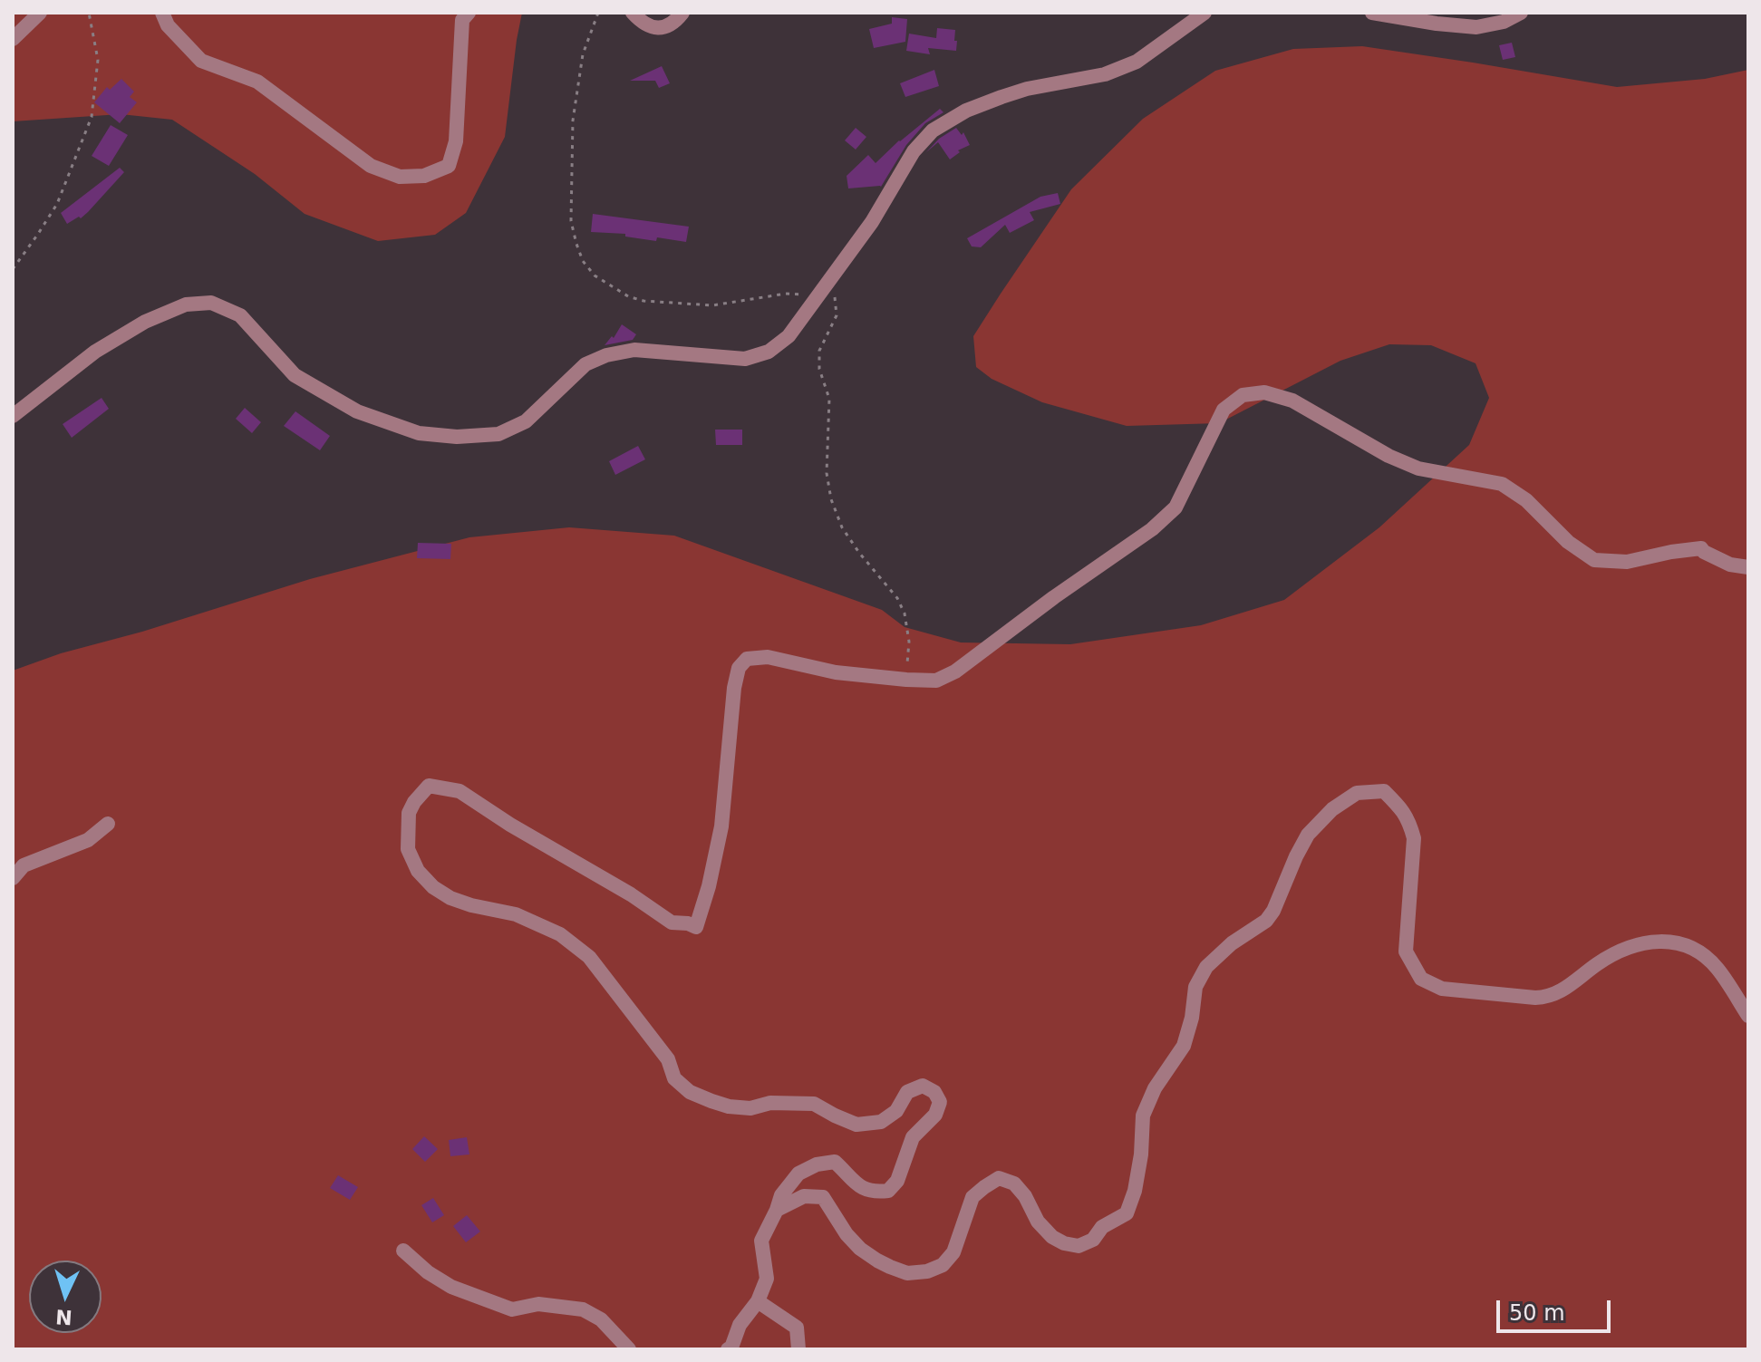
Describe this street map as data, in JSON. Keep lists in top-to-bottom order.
{
  "scale_bar": "50 m",
  "north": "bottom"
}
